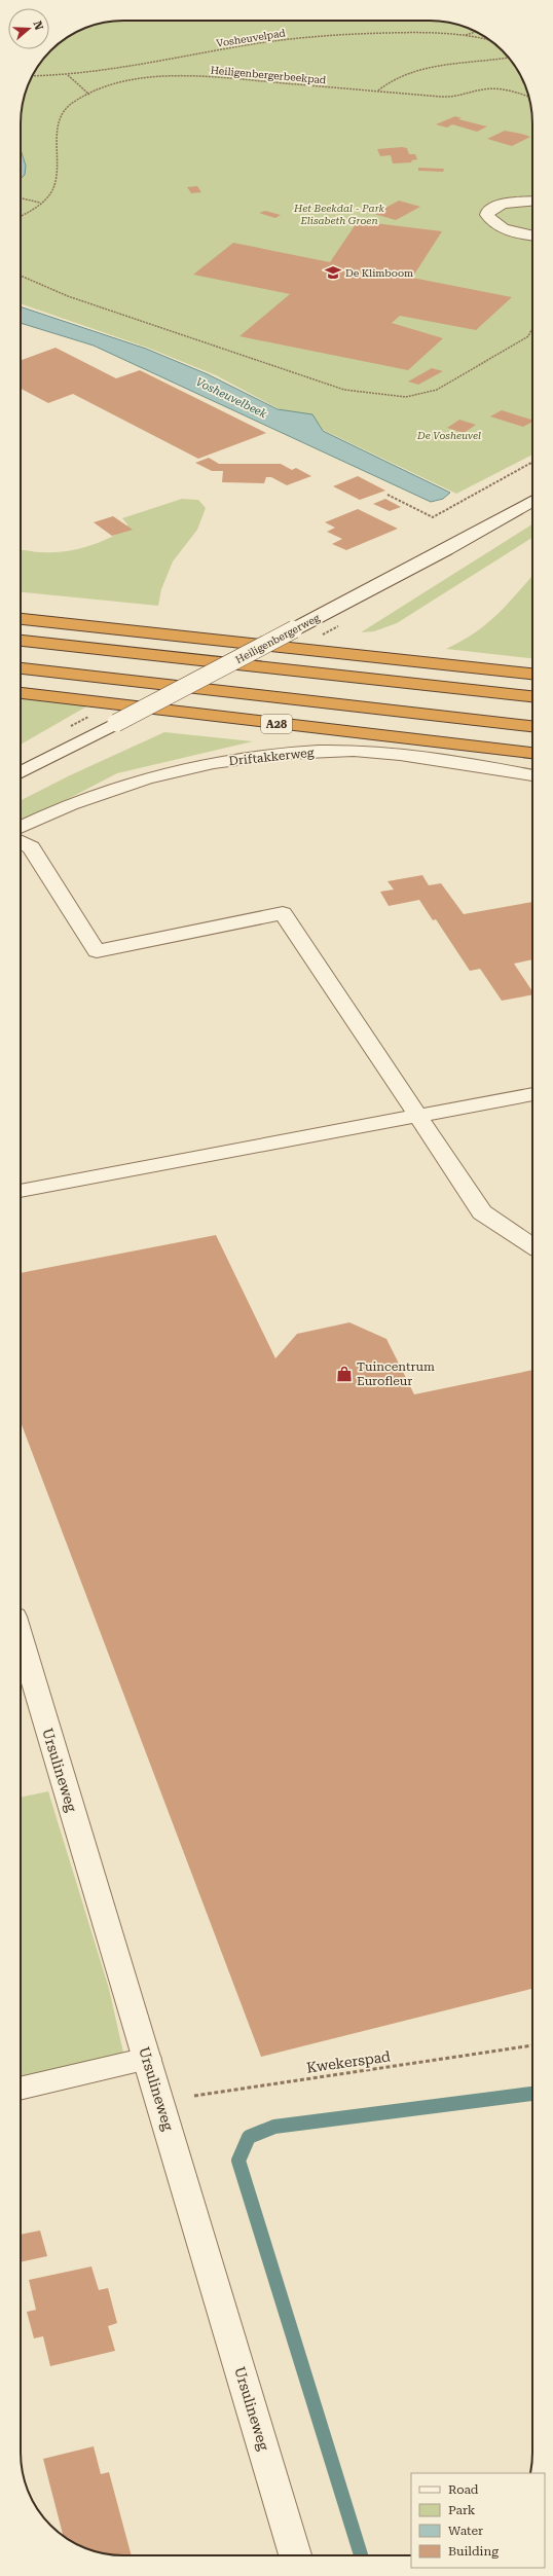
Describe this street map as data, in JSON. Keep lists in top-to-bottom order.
{
  "streets": {
    "highway": ["A28"],
    "street": ["Heiligenbergerweg", "Driftakkerweg", "Ursulineweg"],
    "path": ["Vosheuvelpad", "Heiligenbergerbeekpad", "Kwekerspad"]
  },
  "crossings": [
    ["Ursulineweg", "Kwekerspad"]
  ],
  "water": ["Vosheuvelbeek"],
  "parks": ["Het Beekdal - Park Elisabeth Groen", "De Vosheuvel"],
  "places": {
    "school or university": ["De Klimboom"],
    "shop": ["Tuincentrum Eurofleur"]
  },
  "legend": [
    "Road",
    "Park",
    "Water",
    "Building"
  ],
  "north": "right"
}
